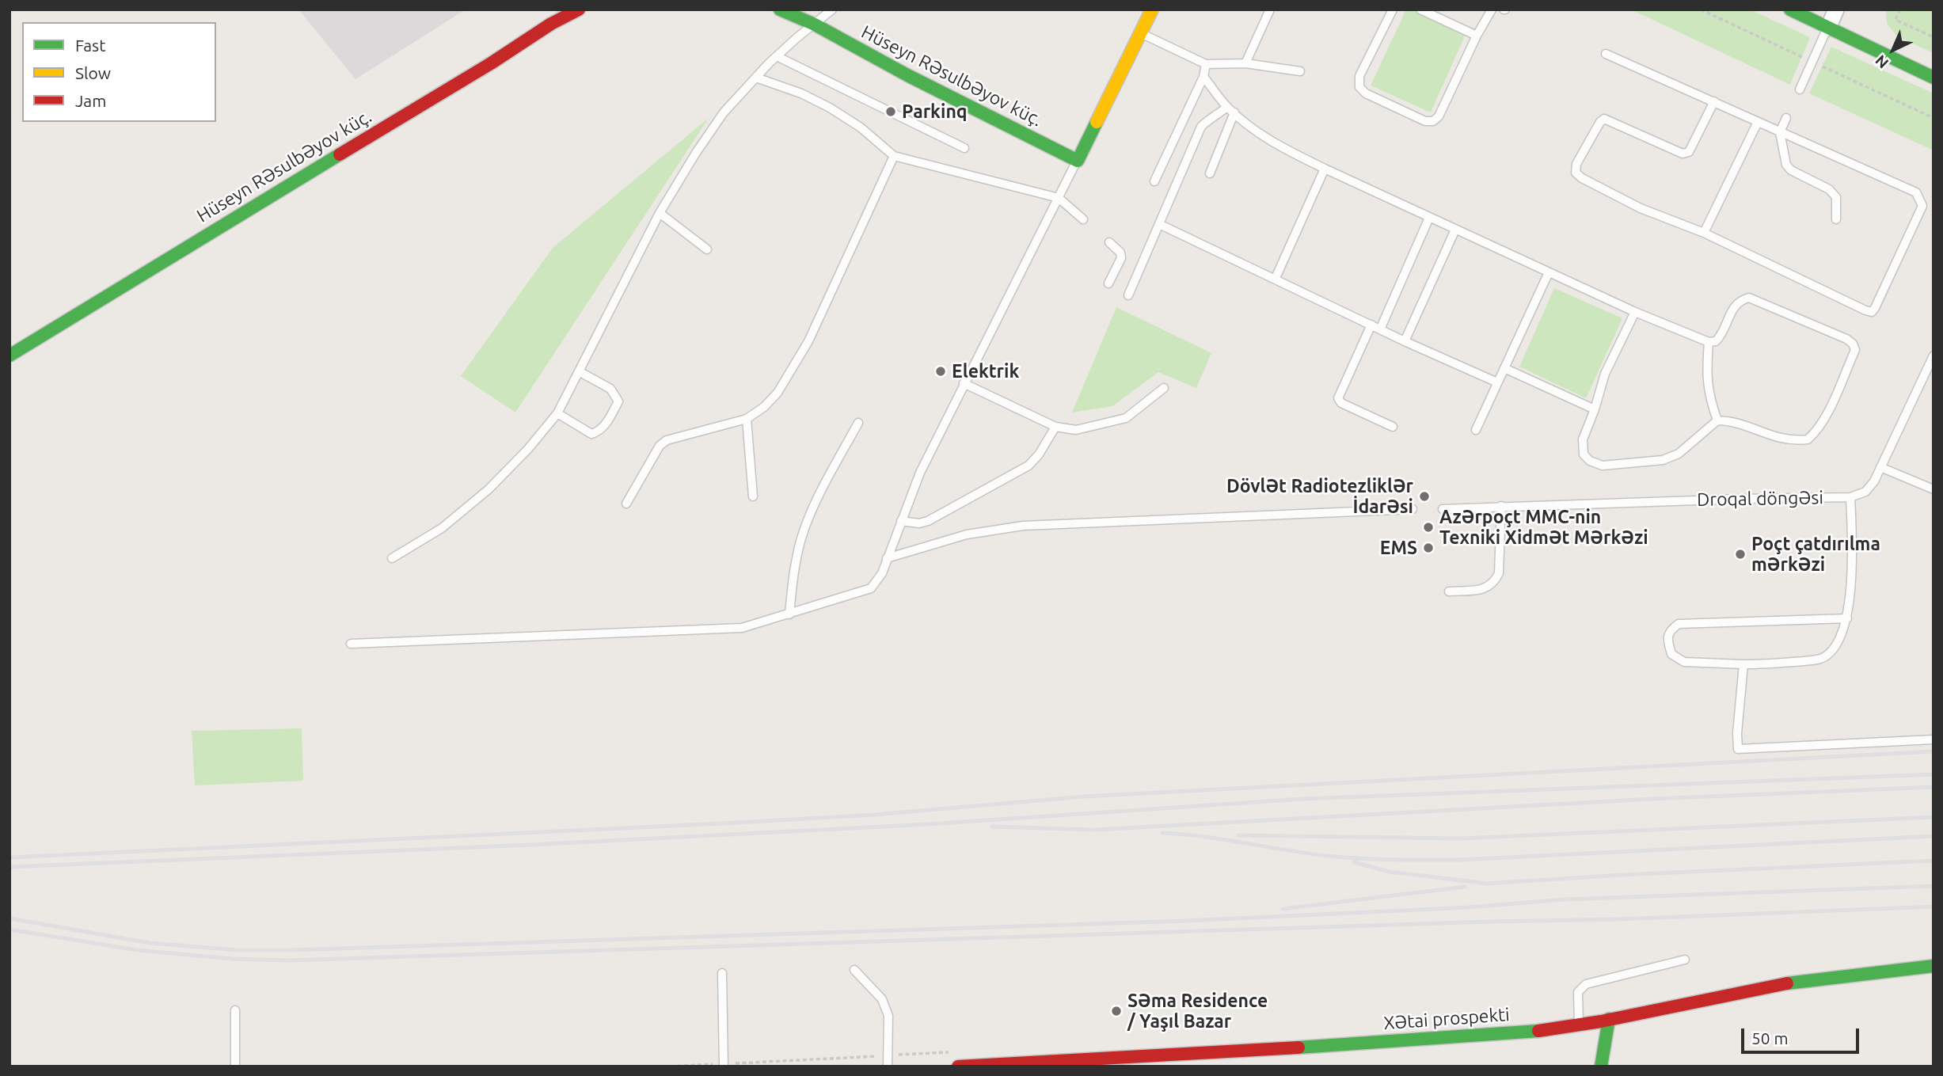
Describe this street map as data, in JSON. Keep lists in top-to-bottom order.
{
  "streets": {
    "street": ["Hüseyn Rəsulbəyov küç.", "Xətai prospekti"],
    "lane": ["Droqal döngəsi"]
  },
  "places": [
    "Parkinq",
    "Elektrik",
    "Dövlət Radiotezliklər İdarəsi",
    "Azərpoçt MMC-nin Texniki Xidmət Mərkəzi",
    "EMS",
    "Poçt çatdırılma mərkəzi",
    "Səma Residence / Yaşıl Bazar"
  ],
  "legend": ["Fast", "Slow", "Jam"],
  "scale_bar": "50 m",
  "north": "bottom left"
}
